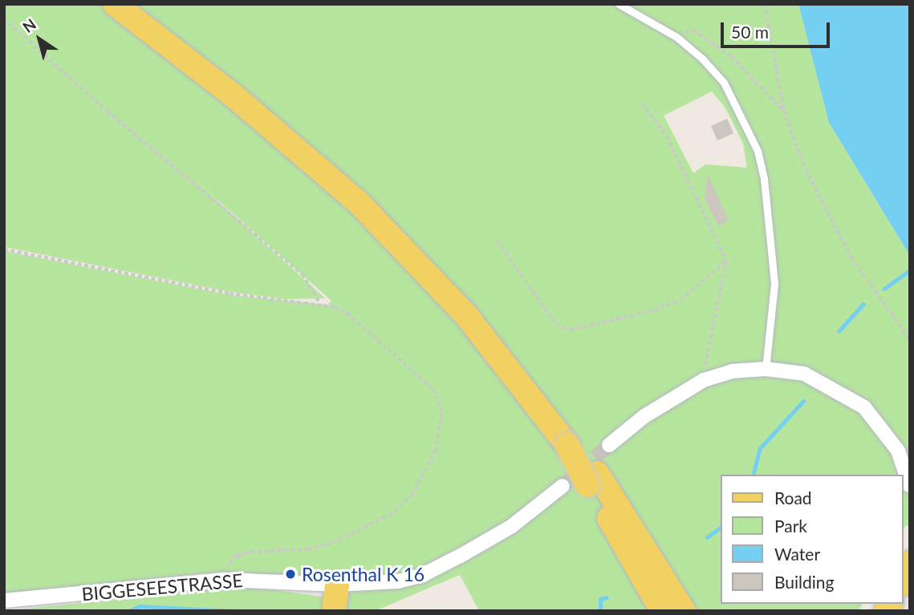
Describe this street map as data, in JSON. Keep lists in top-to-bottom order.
{
  "streets": {
    "street": ["BIGGESEESTRASSE"]
  },
  "places": ["Rosenthal K 16"],
  "legend": [
    "Road",
    "Park",
    "Water",
    "Building"
  ],
  "scale_bar": "50 m",
  "north": "top left"
}
